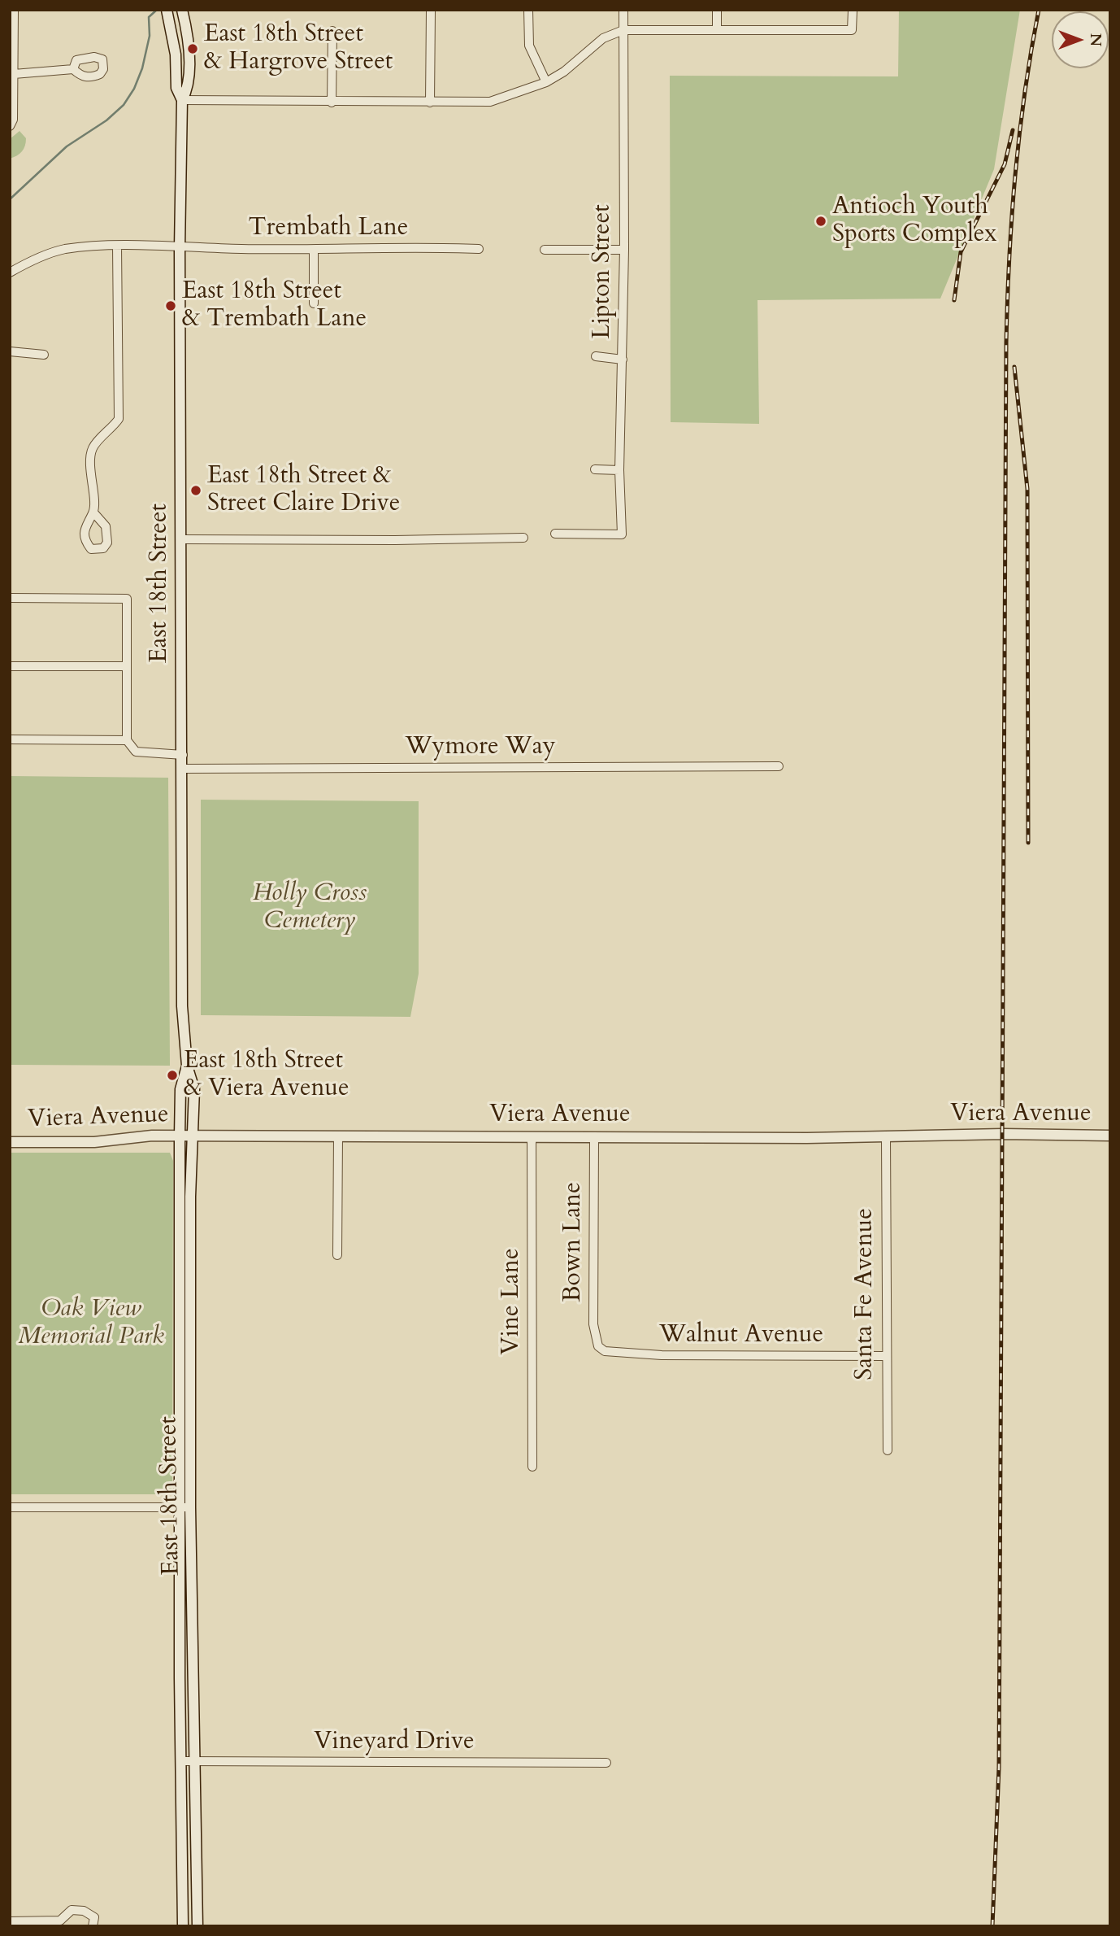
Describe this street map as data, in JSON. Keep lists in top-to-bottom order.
{
  "streets": {
    "main road": ["East 18th Street", "Viera Avenue"],
    "street": [
      "Trembath Lane",
      "Lipton Street",
      "Wymore Way",
      "Bown Lane",
      "Santa Fe Avenue",
      "Vine Lane",
      "Walnut Avenue",
      "Vineyard Drive"
    ]
  },
  "crossings": [
    ["Trembath Lane", "East 18th Street"],
    ["East 18th Street", "Wymore Way"],
    ["East 18th Street", "Viera Avenue"],
    ["East 18th Street", "Vineyard Drive"],
    ["Viera Avenue", "Bown Lane"],
    ["Viera Avenue", "Santa Fe Avenue"],
    ["Viera Avenue", "Vine Lane"],
    ["Bown Lane", "Walnut Avenue"],
    ["Santa Fe Avenue", "Walnut Avenue"]
  ],
  "parks": ["Holly Cross Cemetery", "Oak View Memorial Park"],
  "places": [
    "East 18th Street & Hargrove Street",
    "Antioch Youth Sports Complex",
    "East 18th Street & Trembath Lane",
    "East 18th Street & Street Claire Drive",
    "East 18th Street & Viera Avenue"
  ],
  "north": "right"
}
